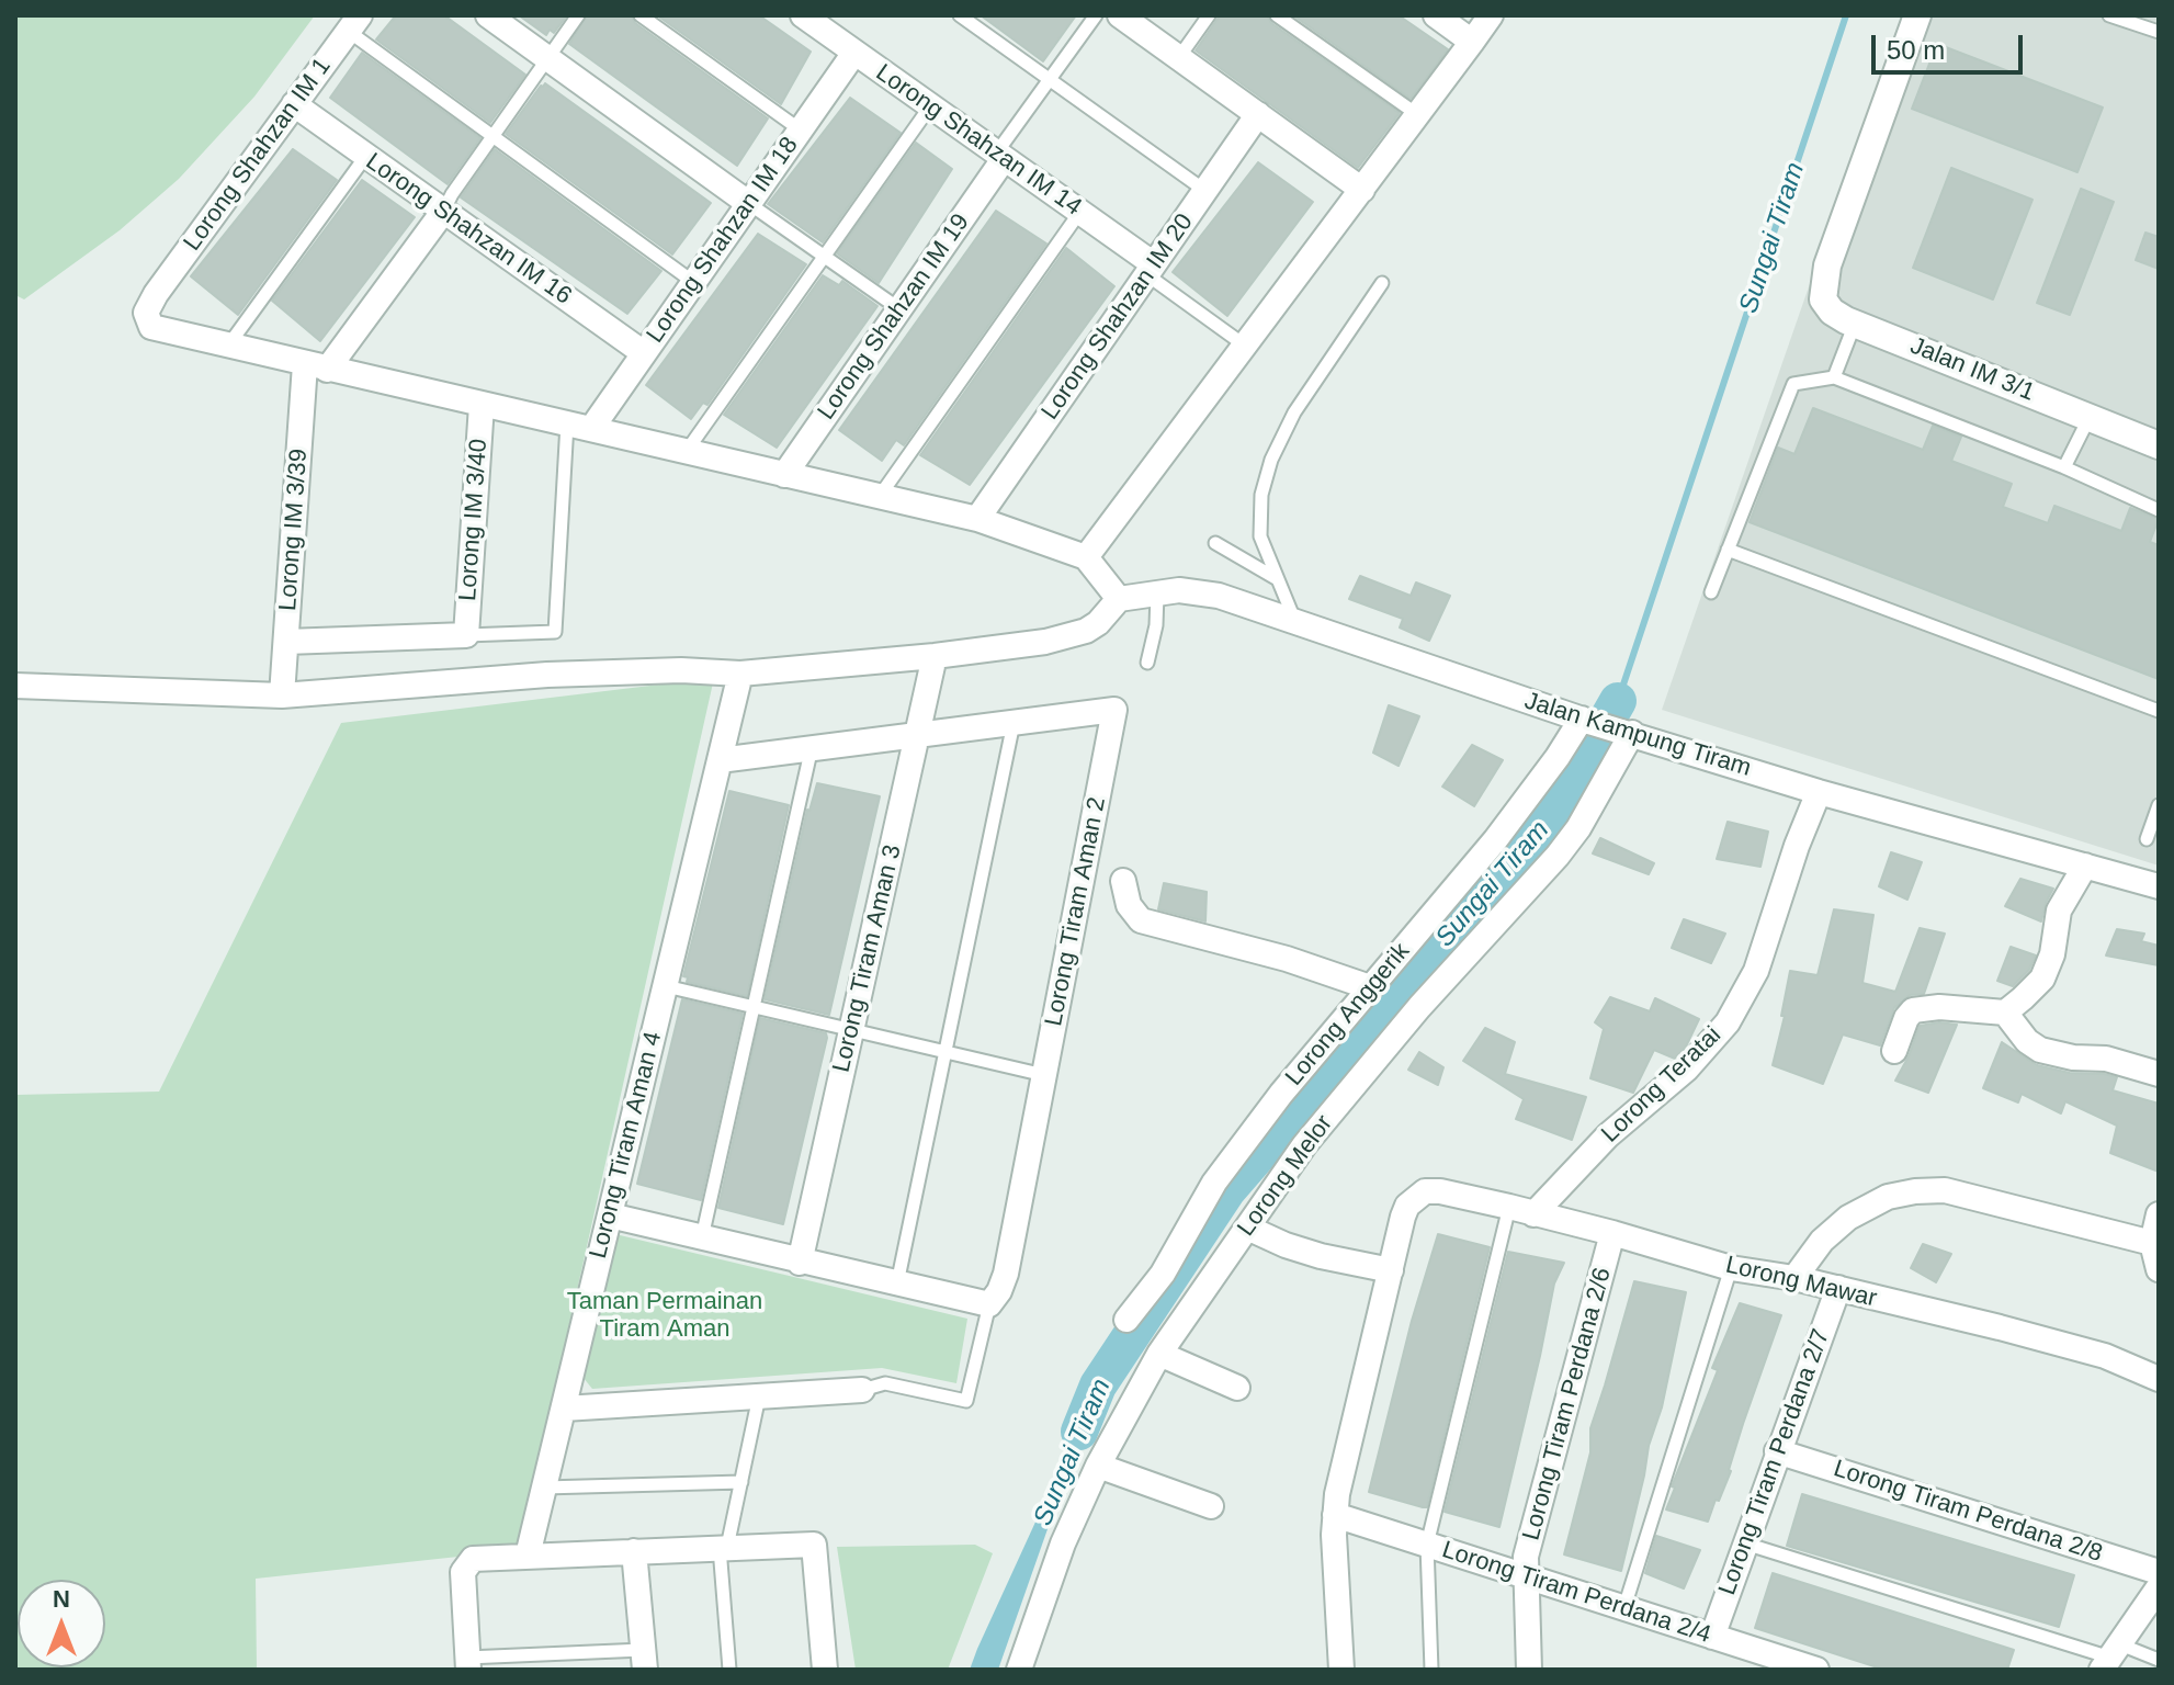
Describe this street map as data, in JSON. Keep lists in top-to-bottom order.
{
  "streets": {
    "street": [
      "Lorong Shahzan IM 14",
      "Lorong Shahzan IM 1",
      "Lorong Shahzan IM 16",
      "Lorong Shahzan IM 18",
      "Lorong Shahzan IM 19",
      "Lorong Shahzan IM 20",
      "Jalan IM 3/1",
      "Lorong IM 3/40",
      "Lorong IM 3/39",
      "Jalan Kampung Tiram",
      "Lorong Tiram Aman 2",
      "Lorong Tiram Aman 3",
      "Lorong Anggerik",
      "Lorong Teratai",
      "Lorong Tiram Aman 4",
      "Lorong Melor",
      "Lorong Mawar",
      "Lorong Tiram Perdana 2/6",
      "Lorong Tiram Perdana 2/7",
      "Lorong Tiram Perdana 2/8",
      "Lorong Tiram Perdana 2/4"
    ]
  },
  "crossings": [
    ["Lorong Shahzan IM 14", "Lorong Shahzan IM 18"],
    ["Lorong Shahzan IM 14", "Lorong Shahzan IM 19"],
    ["Lorong Shahzan IM 14", "Lorong Shahzan IM 20"],
    ["Lorong Shahzan IM 1", "Lorong Shahzan IM 16"],
    ["Lorong Shahzan IM 16", "Lorong Shahzan IM 18"],
    ["Jalan Kampung Tiram", "Lorong Anggerik"],
    ["Jalan Kampung Tiram", "Lorong Teratai"],
    ["Jalan Kampung Tiram", "Lorong Melor"],
    ["Lorong Tiram Aman 2", "Lorong Tiram Aman 3"],
    ["Lorong Tiram Aman 2", "Lorong Tiram Aman 4"],
    ["Lorong Teratai", "Lorong Mawar"],
    ["Lorong Mawar", "Lorong Tiram Perdana 2/6"],
    ["Lorong Mawar", "Lorong Tiram Perdana 2/7"],
    ["Lorong Tiram Perdana 2/6", "Lorong Tiram Perdana 2/4"],
    ["Lorong Tiram Perdana 2/7", "Lorong Tiram Perdana 2/8"],
    ["Lorong Tiram Perdana 2/7", "Lorong Tiram Perdana 2/4"]
  ],
  "water": ["Sungai Tiram"],
  "parks": ["Taman Permainan Tiram Aman"],
  "scale_bar": "50 m",
  "north": "top"
}
